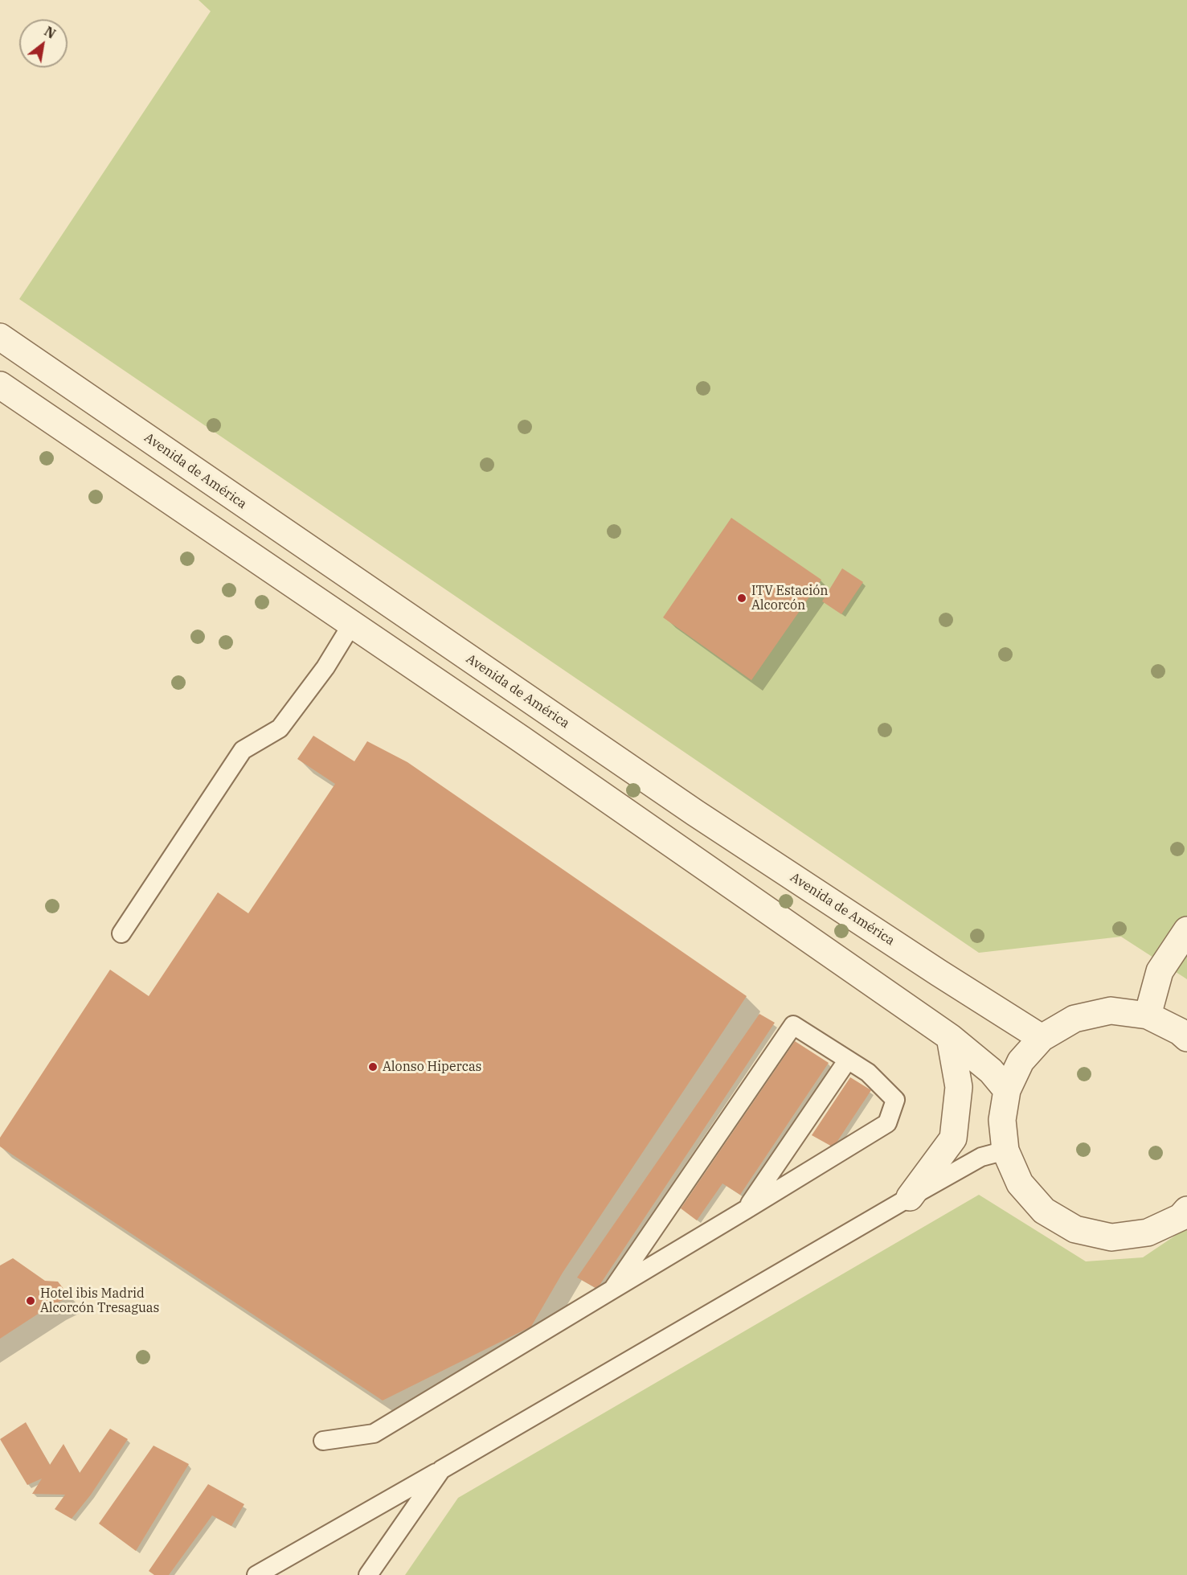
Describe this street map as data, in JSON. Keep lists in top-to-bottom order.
{
  "streets": {
    "street": ["Avenida de América"]
  },
  "places": ["ITV Estación Alcorcón", "Alonso Hipercas", "Hotel ibis Madrid Alcorcón Tresaguas"],
  "north": "top right"
}
